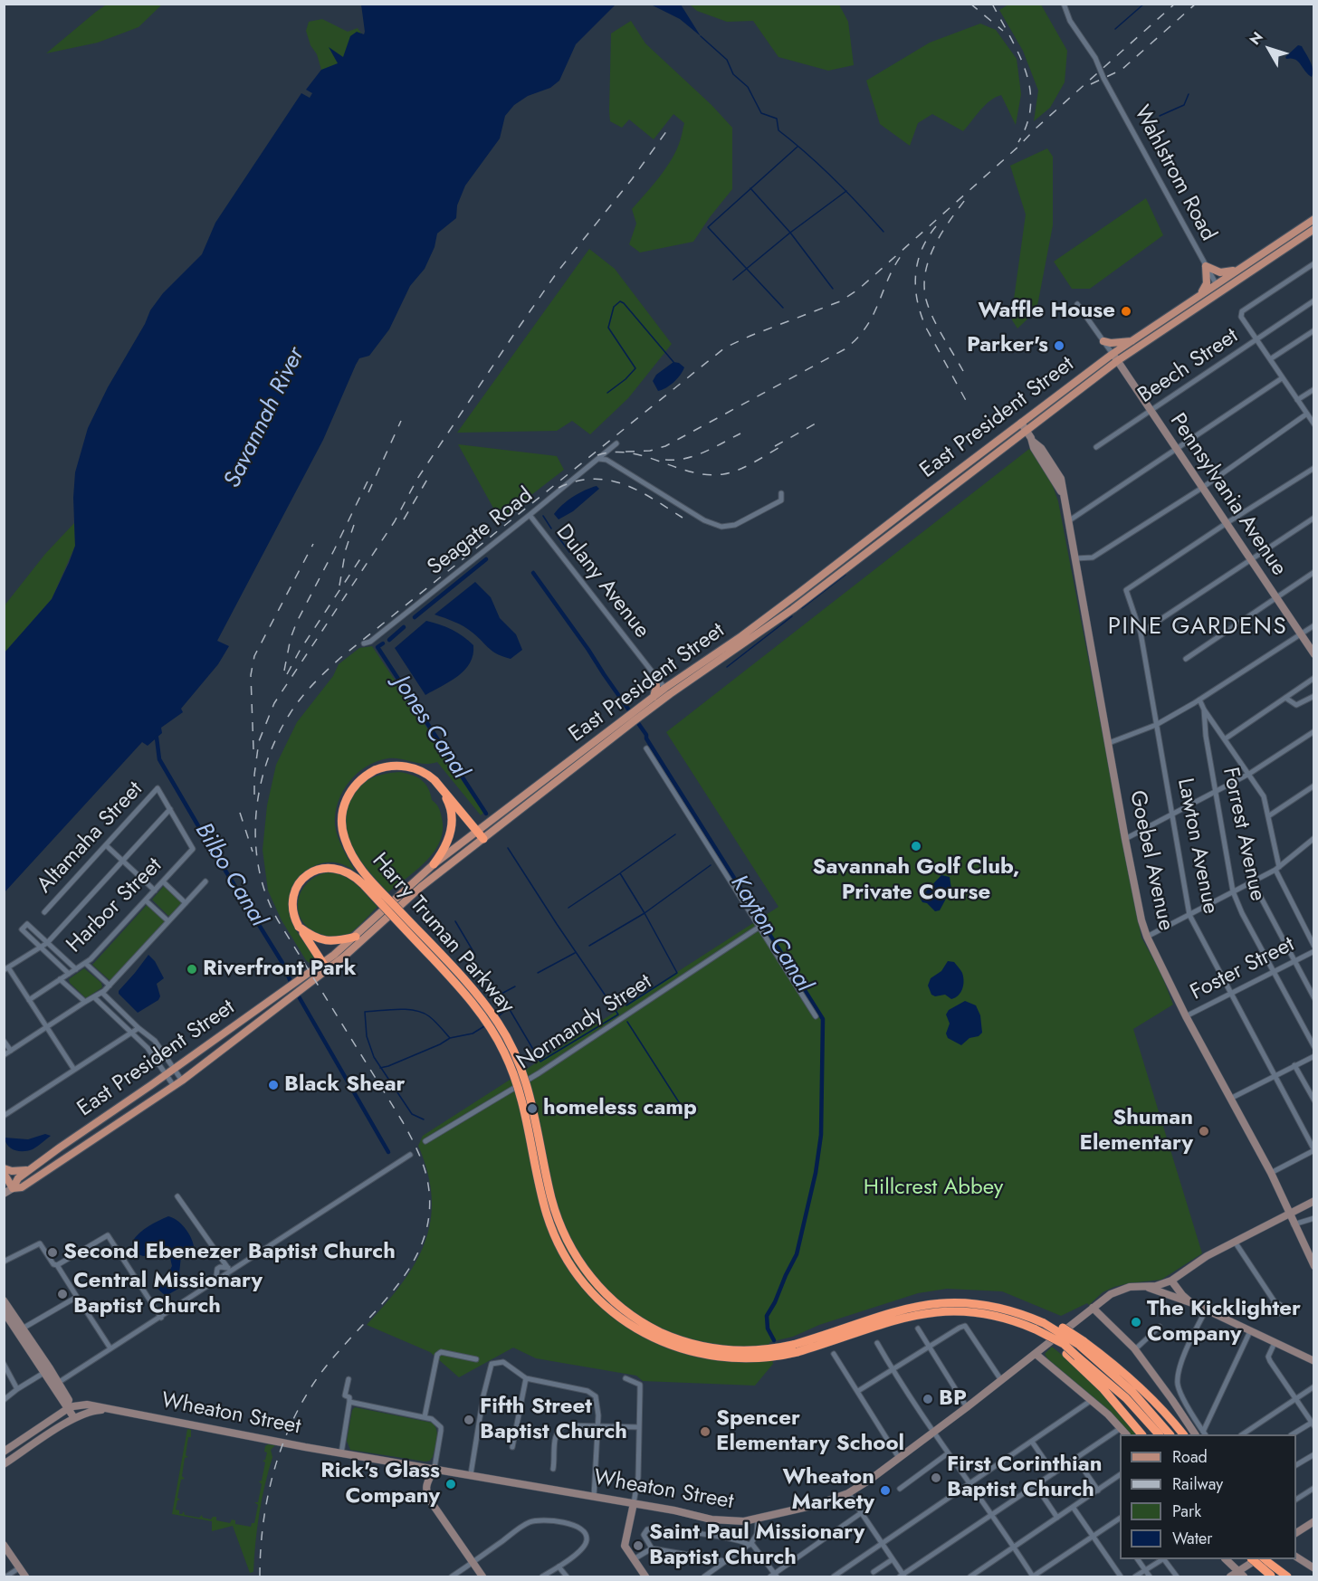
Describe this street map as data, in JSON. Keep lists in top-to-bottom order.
{
  "streets": {
    "highway": ["Harry Truman Parkway"],
    "main road": [
      "East President Street",
      "Pennsylvania Avenue",
      "Goebel Avenue",
      "Wheaton Street"
    ],
    "street": [
      "Wahlstrom Road",
      "Beech Street",
      "Seagate Road",
      "Dulany Avenue",
      "Forrest Avenue",
      "Altamaha Street",
      "Lawton Avenue",
      "Harbor Street",
      "Foster Street",
      "Normandy Street"
    ]
  },
  "crossings": [
    ["Wahlstrom Road", "East President Street"],
    ["Beech Street", "Pennsylvania Avenue"],
    ["East President Street", "Pennsylvania Avenue"],
    ["East President Street", "Dulany Avenue"],
    ["East President Street", "Goebel Avenue"],
    ["Pennsylvania Avenue", "Lawton Avenue"],
    ["Seagate Road", "Dulany Avenue"],
    ["Forrest Avenue", "Foster Street"],
    ["Altamaha Street", "Harbor Street"],
    ["Lawton Avenue", "Foster Street"],
    ["Goebel Avenue", "Foster Street"],
    ["Goebel Avenue", "Wheaton Street"]
  ],
  "districts": ["PINE GARDENS"],
  "water": [
    "Savannah River",
    "Jones Canal",
    "Bilbo Canal",
    "Kayton Canal"
  ],
  "parks": ["Hillcrest Abbey"],
  "places": [
    "Waffle House",
    "Parker's",
    "Savannah Golf Club, Private Course",
    "Riverfront Park",
    "Black Shear",
    "homeless camp",
    "Shuman Elementary",
    "Second Ebenezer Baptist Church",
    "Central Missionary Baptist Church",
    "The Kicklighter Company",
    "BP",
    "Fifth Street Baptist Church",
    "Spencer Elementary School",
    "First Corinthian Baptist Church",
    "Rick's Glass Company",
    "Wheaton Markety",
    "Saint Paul Missionary Baptist Church"
  ],
  "legend": [
    "Road",
    "Railway",
    "Park",
    "Water"
  ],
  "north": "top left"
}
